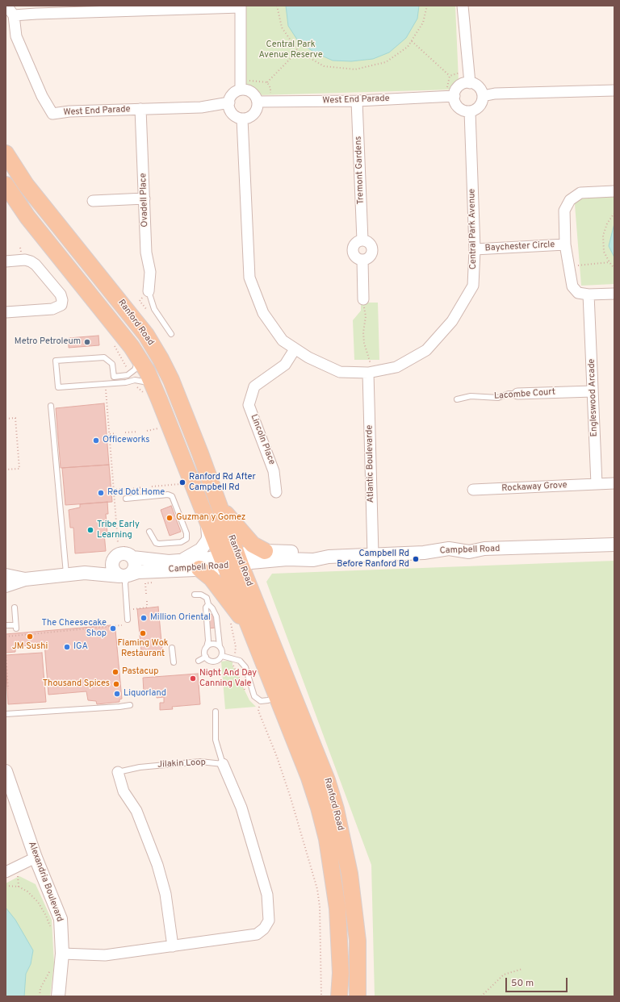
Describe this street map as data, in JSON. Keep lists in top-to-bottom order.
{
  "streets": {
    "main road": ["Ranford Road"],
    "street": [
      "West End Parade",
      "Tremont Gardens",
      "Ovadell Place",
      "Central Park Avenue",
      "Baychester Circle",
      "Lacombe Court",
      "Engleswood Arcade",
      "Lincoln Place",
      "Atlantic Boulevarde",
      "Rockaway Grove",
      "Campbell Road",
      "Jilakin Loop",
      "Alexandria Boulevard"
    ]
  },
  "crossings": [
    ["West End Parade", "Tremont Gardens"],
    ["West End Parade", "Ovadell Place"],
    ["West End Parade", "Central Park Avenue"],
    ["Central Park Avenue", "Baychester Circle"],
    ["Central Park Avenue", "Lincoln Place"],
    ["Central Park Avenue", "Atlantic Boulevarde"],
    ["Baychester Circle", "Engleswood Arcade"],
    ["Ranford Road", "Campbell Road"],
    ["Lacombe Court", "Engleswood Arcade"],
    ["Engleswood Arcade", "Rockaway Grove"],
    ["Atlantic Boulevarde", "Campbell Road"]
  ],
  "parks": ["Central Park Avenue Reserve"],
  "places": [
    "Metro Petroleum",
    "Officeworks",
    "Ranford Rd After Campbell Rd",
    "Red Dot Home",
    "Guzman y Gomez",
    "Tribe Early Learning",
    "Campbell Rd Before Ranford Rd",
    "Million Oriental",
    "The Cheesecake Shop",
    "Flaming Wok Restaurant",
    "JM Sushi",
    "IGA",
    "Pastacup",
    "Night And Day Canning Vale",
    "Thousand Spices",
    "Liquorland"
  ],
  "scale_bar": "50 m"
}
